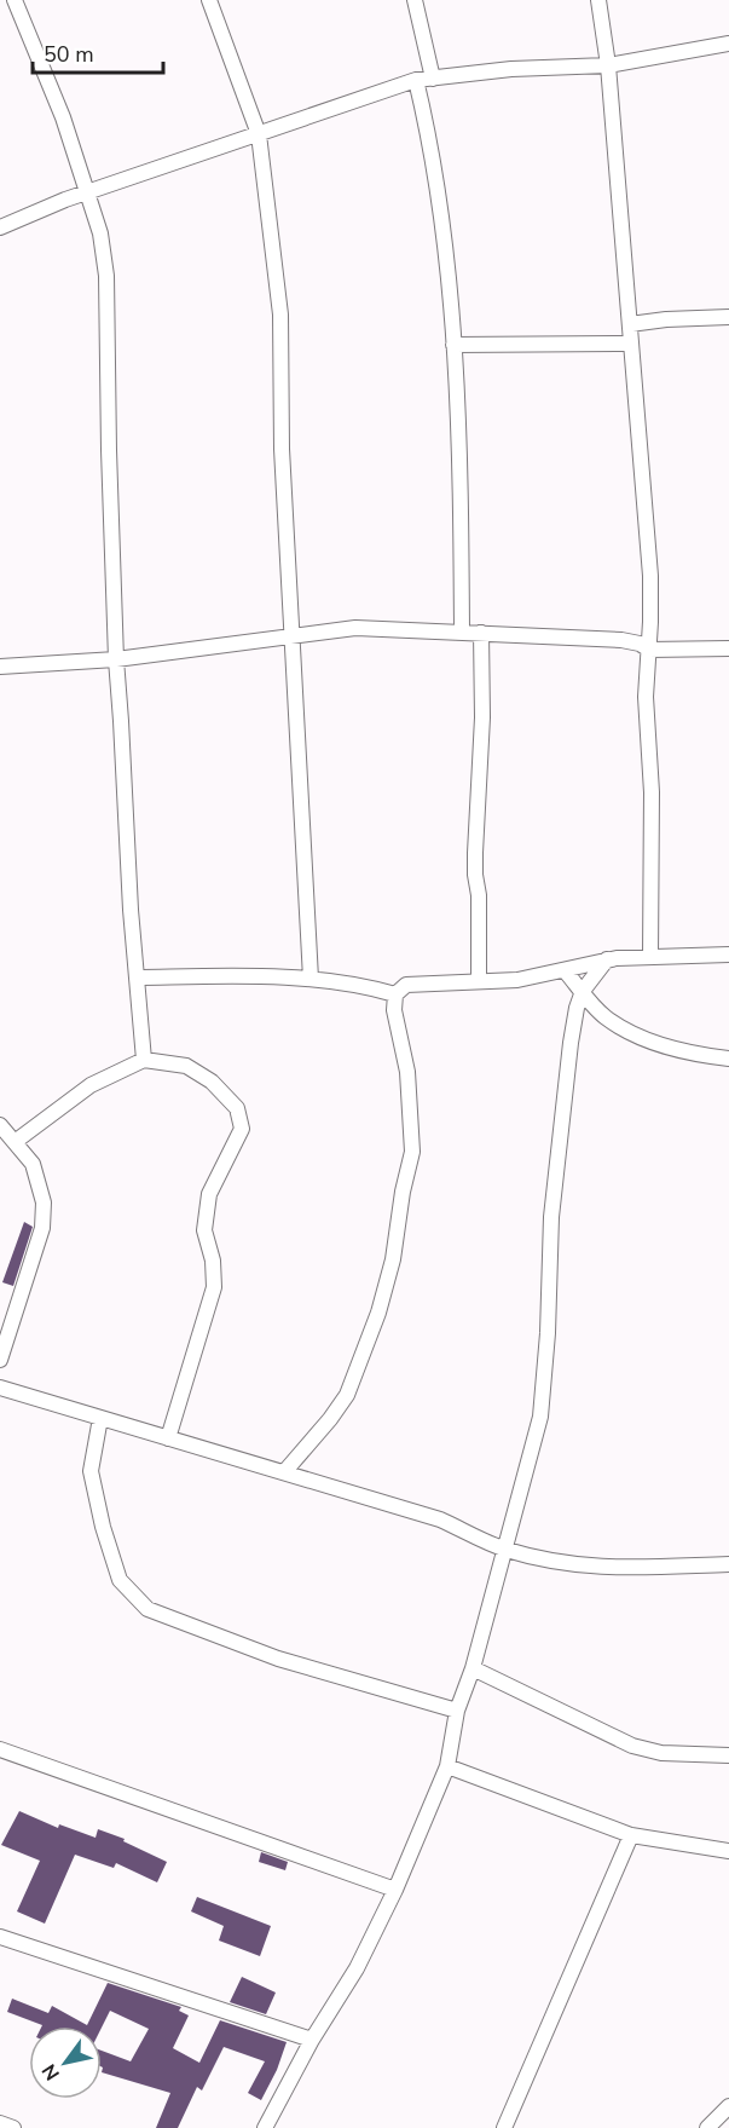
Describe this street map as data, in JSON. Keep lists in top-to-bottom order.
{
  "scale_bar": "50 m",
  "north": "bottom left"
}
